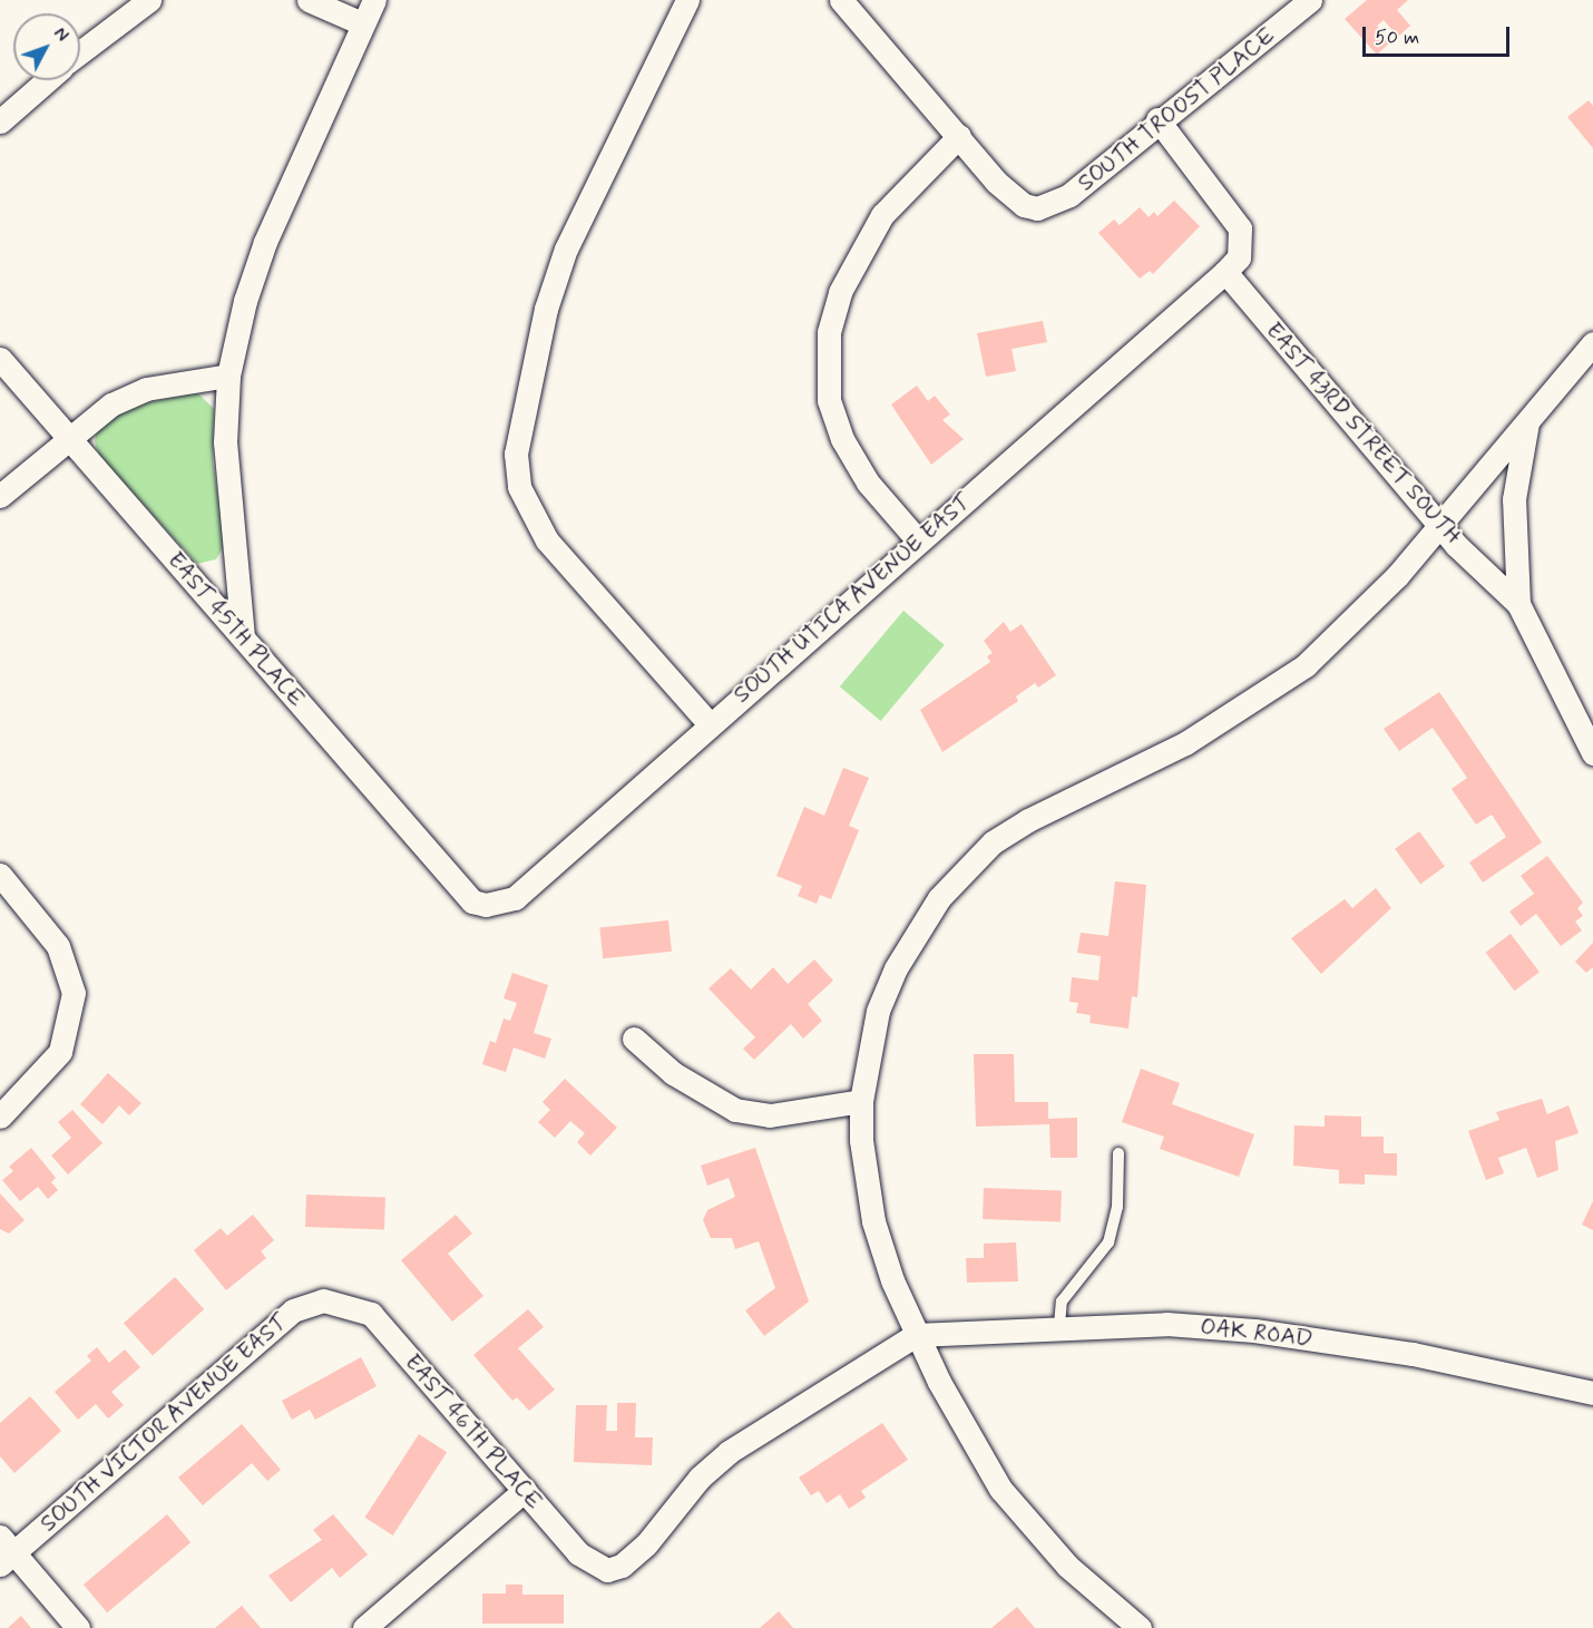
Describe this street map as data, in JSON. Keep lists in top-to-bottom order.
{
  "streets": {
    "street": [
      "SOUTH TROOST PLACE",
      "EAST 43RD STREET SOUTH",
      "SOUTH UTICA AVENUE EAST",
      "EAST 45TH PLACE",
      "OAK ROAD",
      "SOUTH VICTOR AVENUE EAST",
      "EAST 46TH PLACE"
    ]
  },
  "crossings": [
    ["EAST 43RD STREET SOUTH", "SOUTH UTICA AVENUE EAST"],
    ["SOUTH UTICA AVENUE EAST", "EAST 45TH PLACE"],
    ["OAK ROAD", "EAST 46TH PLACE"],
    ["SOUTH VICTOR AVENUE EAST", "EAST 46TH PLACE"]
  ],
  "scale_bar": "50 m",
  "north": "top right"
}
